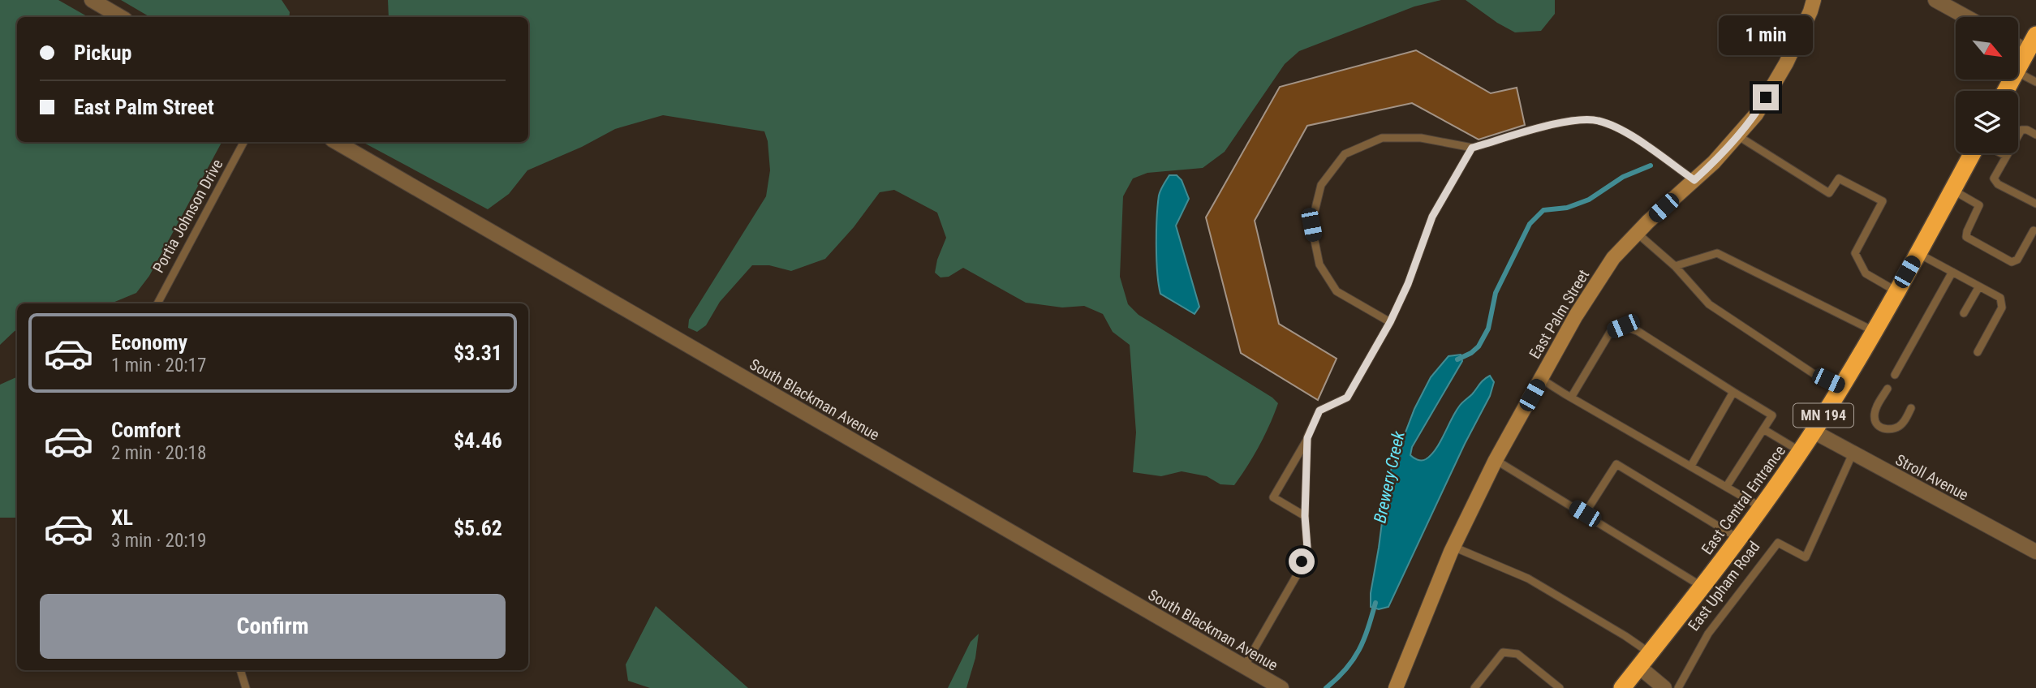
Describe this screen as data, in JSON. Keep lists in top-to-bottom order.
{
  "streets": {
    "highway": ["MN 194", "East Central Entrance"],
    "street": ["East Palm Street", "South Blackman Avenue", "Stroll Avenue"],
    "lane": ["Portia Johnson Drive", "East Upham Road"]
  },
  "crossings": [
    ["Stroll Avenue", "East Central Entrance"],
    ["Stroll Avenue", "East Upham Road"]
  ],
  "water": ["Brewery Creek"],
  "north": "bottom right",
  "page": {
    "bubble": "1 min",
    "banner": ["Pickup", "East Palm Street"],
    "list": [
      {
        "name": "Economy",
        "note": "1 min · 20:17",
        "value": "$3.31"
      },
      {
        "name": "Comfort",
        "note": "2 min · 20:18",
        "value": "$4.46"
      },
      {
        "name": "XL",
        "note": "3 min · 20:19",
        "value": "$5.62"
      }
    ],
    "buttons": "Confirm"
  }
}
